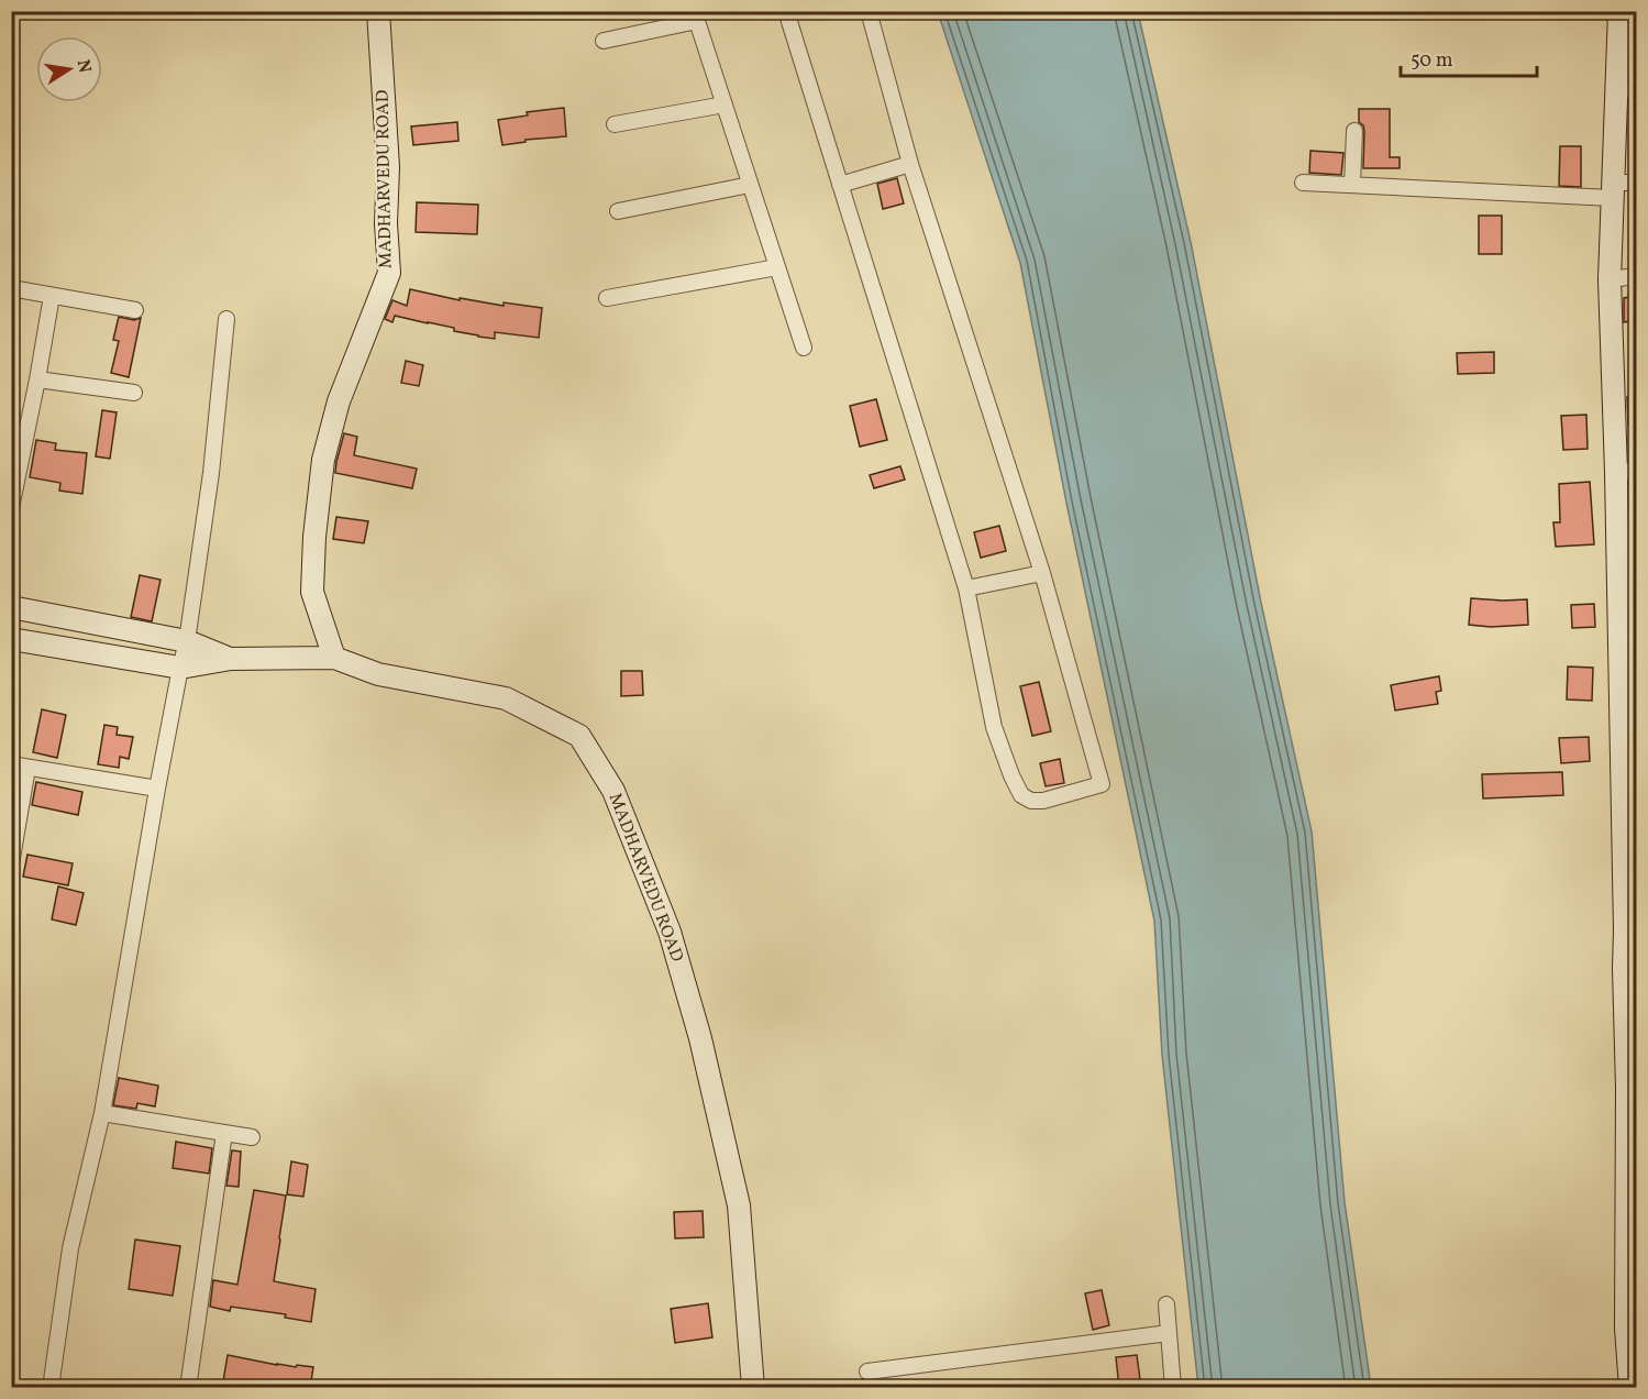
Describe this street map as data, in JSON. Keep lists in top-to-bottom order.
{
  "streets": {
    "street": ["MADHARVEDU ROAD"]
  },
  "scale_bar": "50 m",
  "north": "right"
}
